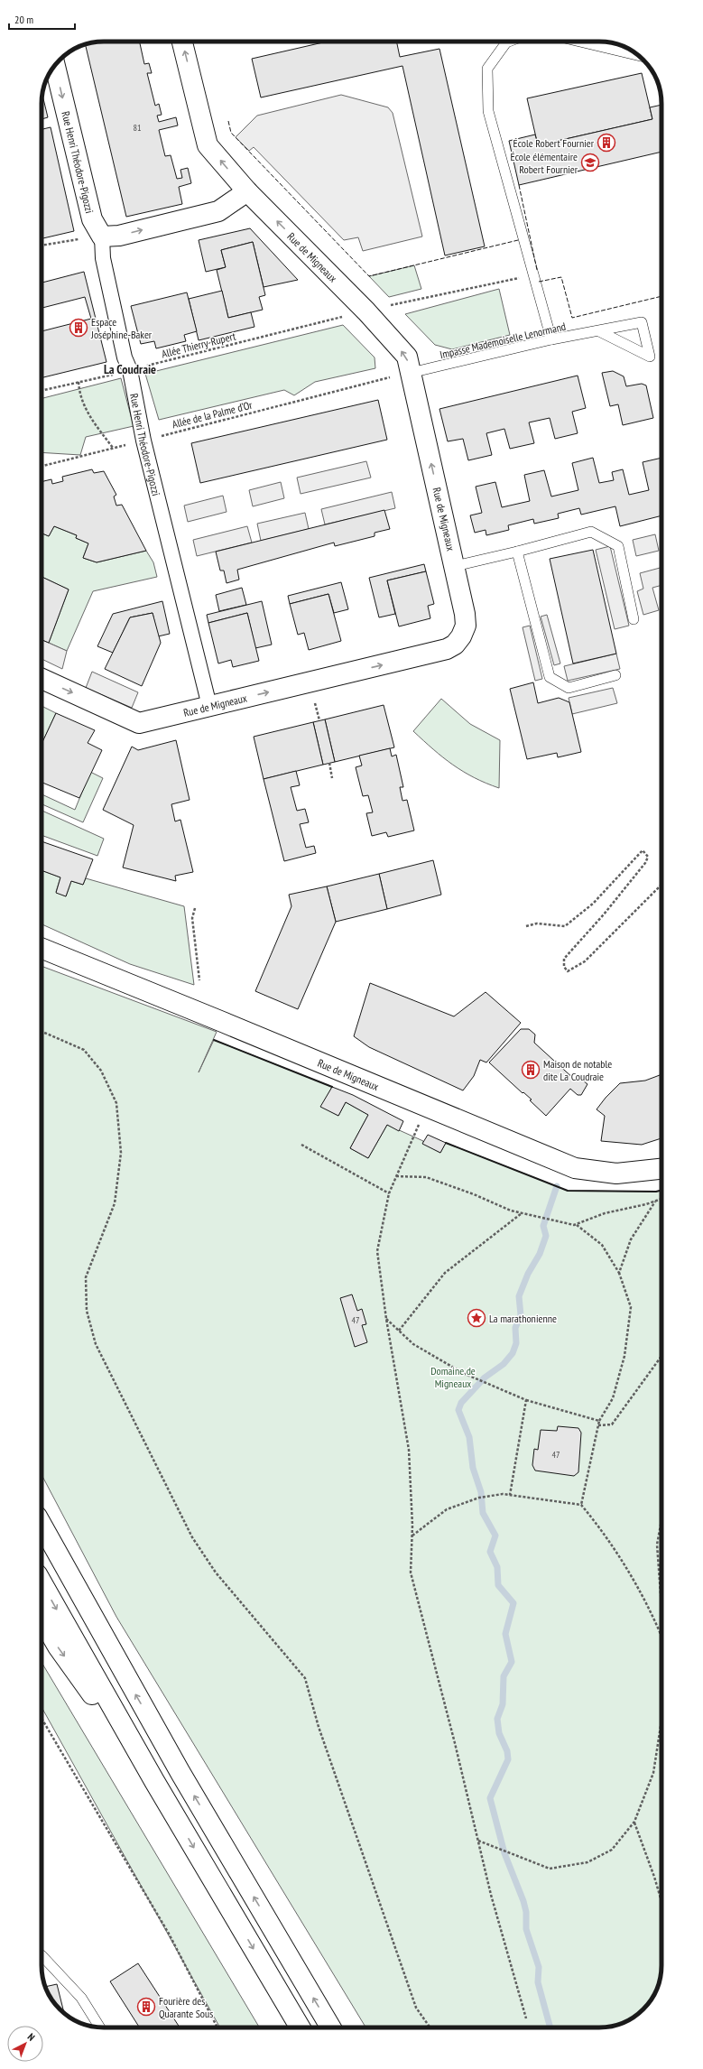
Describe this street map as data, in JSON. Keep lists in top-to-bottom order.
{
  "streets": {
    "main road": ["Rue Henri Théodore-Pigozzi", "Rue de Migneaux"],
    "lane": ["Impasse Mademoiselle Lenormand"],
    "path": ["Allée Thierry-Rupert", "Allée de la Palme d’Or"]
  },
  "crossings": [
    ["Rue Henri Théodore-Pigozzi", "Rue de Migneaux"],
    ["Rue Henri Théodore-Pigozzi", "Allée Thierry-Rupert"],
    ["Rue Henri Théodore-Pigozzi", "Allée de la Palme d’Or"],
    ["Rue de Migneaux", "Impasse Mademoiselle Lenormand"]
  ],
  "districts": ["La Coudraie"],
  "parks": ["Domaine de Migneaux"],
  "places": {
    "building": [
      "École Robert Fournier",
      "Espace Joséphine-Baker",
      "Maison de notable dite La Coudraie",
      "Fourière des Quarante Sous"
    ],
    "school or university": ["École élémentaire Robert Fournier"],
    "place": ["La marathonienne"]
  },
  "house_numbers": ["81", "47", "47"],
  "scale_bar": "20 m",
  "north": "top right"
}
